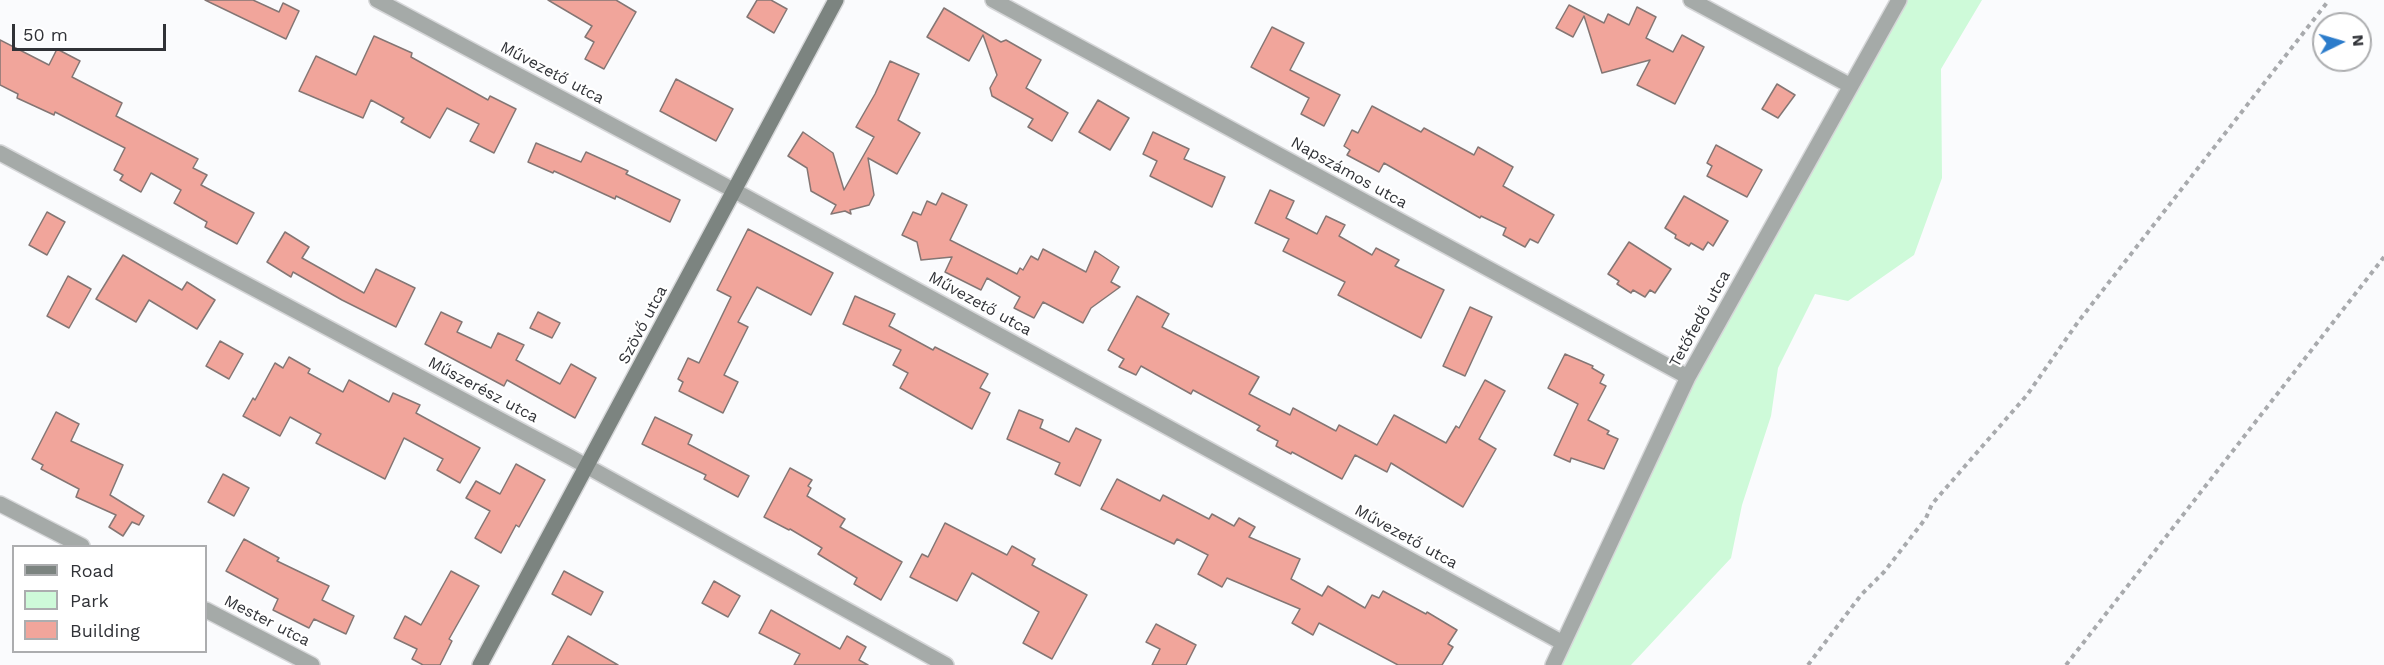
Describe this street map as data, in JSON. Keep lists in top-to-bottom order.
{
  "streets": {
    "street": [
      "Művezető utca",
      "Napszámos utca",
      "Tetőfedő utca",
      "Szövő utca",
      "Műszerész utca",
      "Mester utca"
    ]
  },
  "crossings": [
    ["Művezető utca", "Tetőfedő utca"],
    ["Művezető utca", "Szövő utca"],
    ["Napszámos utca", "Tetőfedő utca"],
    ["Szövő utca", "Műszerész utca"]
  ],
  "legend": ["Road", "Park", "Building"],
  "scale_bar": "50 m",
  "north": "right"
}
